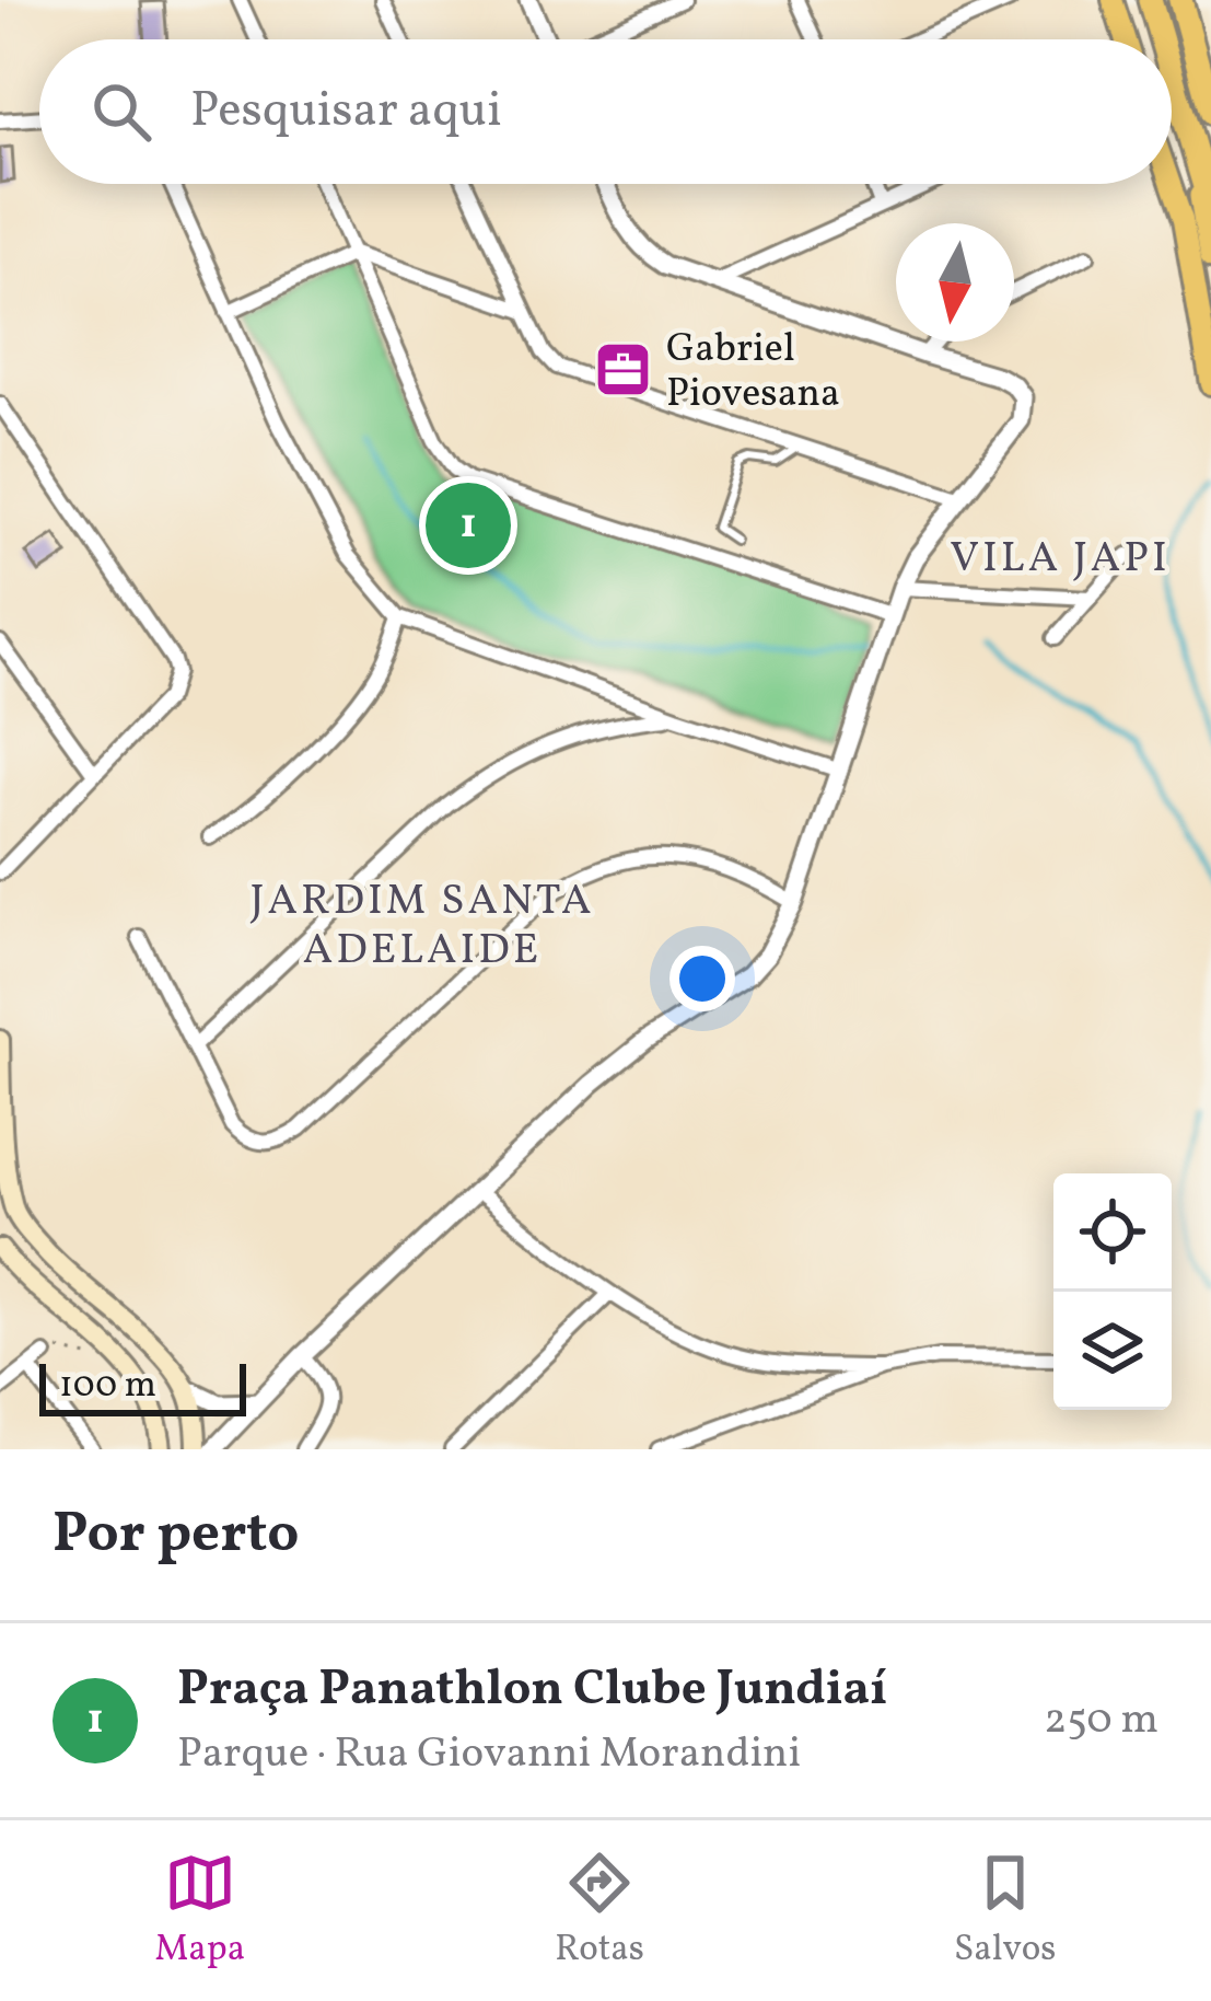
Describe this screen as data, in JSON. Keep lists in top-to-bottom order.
{
  "districts": ["VILA JAPI", "JARDIM SANTA ADELAIDE"],
  "places": {
    "office": ["Gabriel Piovesana"]
  },
  "scale_bar": "100 m",
  "north": "bottom",
  "page": {
    "search": "Pesquisar aqui",
    "pins": "1",
    "scale": "100 m",
    "heading": "Por perto",
    "list": [
      {
        "mark": "1",
        "name": "Praça Panathlon Clube Jundiaí",
        "note": "Parque · Rua Giovanni Morandini",
        "value": "250 m"
      }
    ],
    "nav": ["Mapa", "Rotas", "Salvos"]
  }
}
